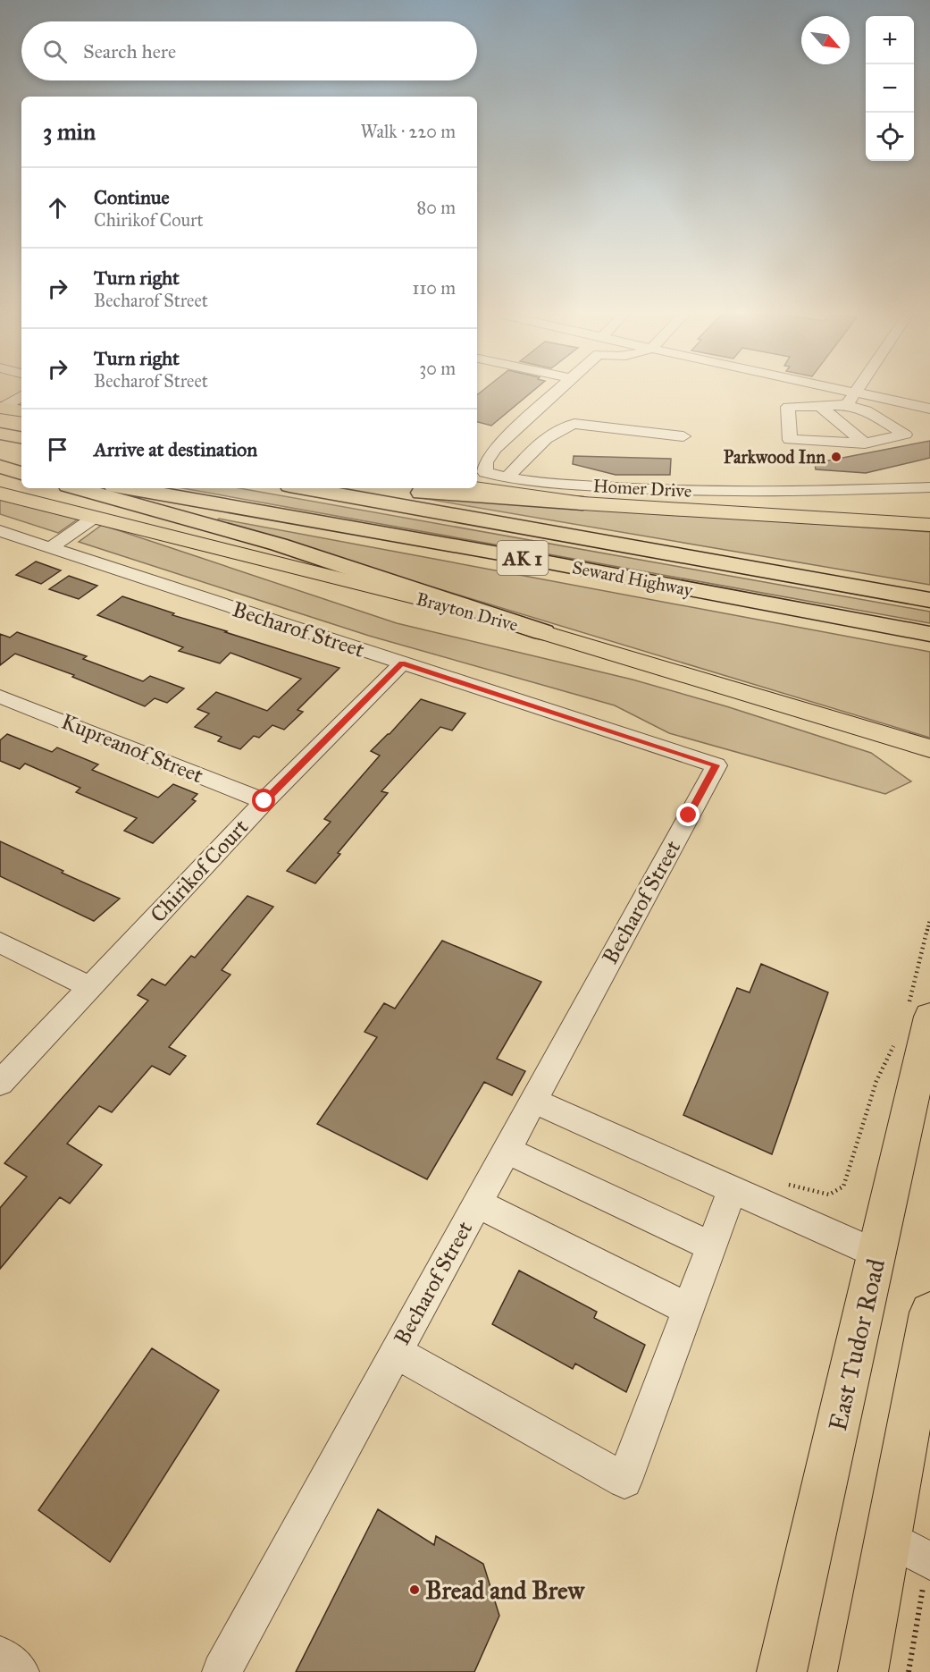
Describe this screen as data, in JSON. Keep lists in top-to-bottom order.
{
  "streets": {
    "highway": ["AK 1", "Seward Highway"],
    "main road": ["Homer Drive", "Brayton Drive", "East Tudor Road"],
    "street": ["Becharof Street", "Kupreanof Street", "Chirikof Court"]
  },
  "crossings": [
    ["Becharof Street", "Chirikof Court"],
    ["Kupreanof Street", "Chirikof Court"]
  ],
  "places": ["Parkwood Inn", "Bread and Brew"],
  "north": "bottom right",
  "page": {
    "map_buttons": ["+", "−"],
    "search": "Search here",
    "heading": ["3 min", "Walk · 220 m"],
    "list": [
      ["Continue", "Chirikof Court", "80 m"],
      ["Turn right", "Becharof Street", "110 m"],
      ["Turn right", "Becharof Street", "30 m"],
      "Arrive at destination"
    ]
  }
}
